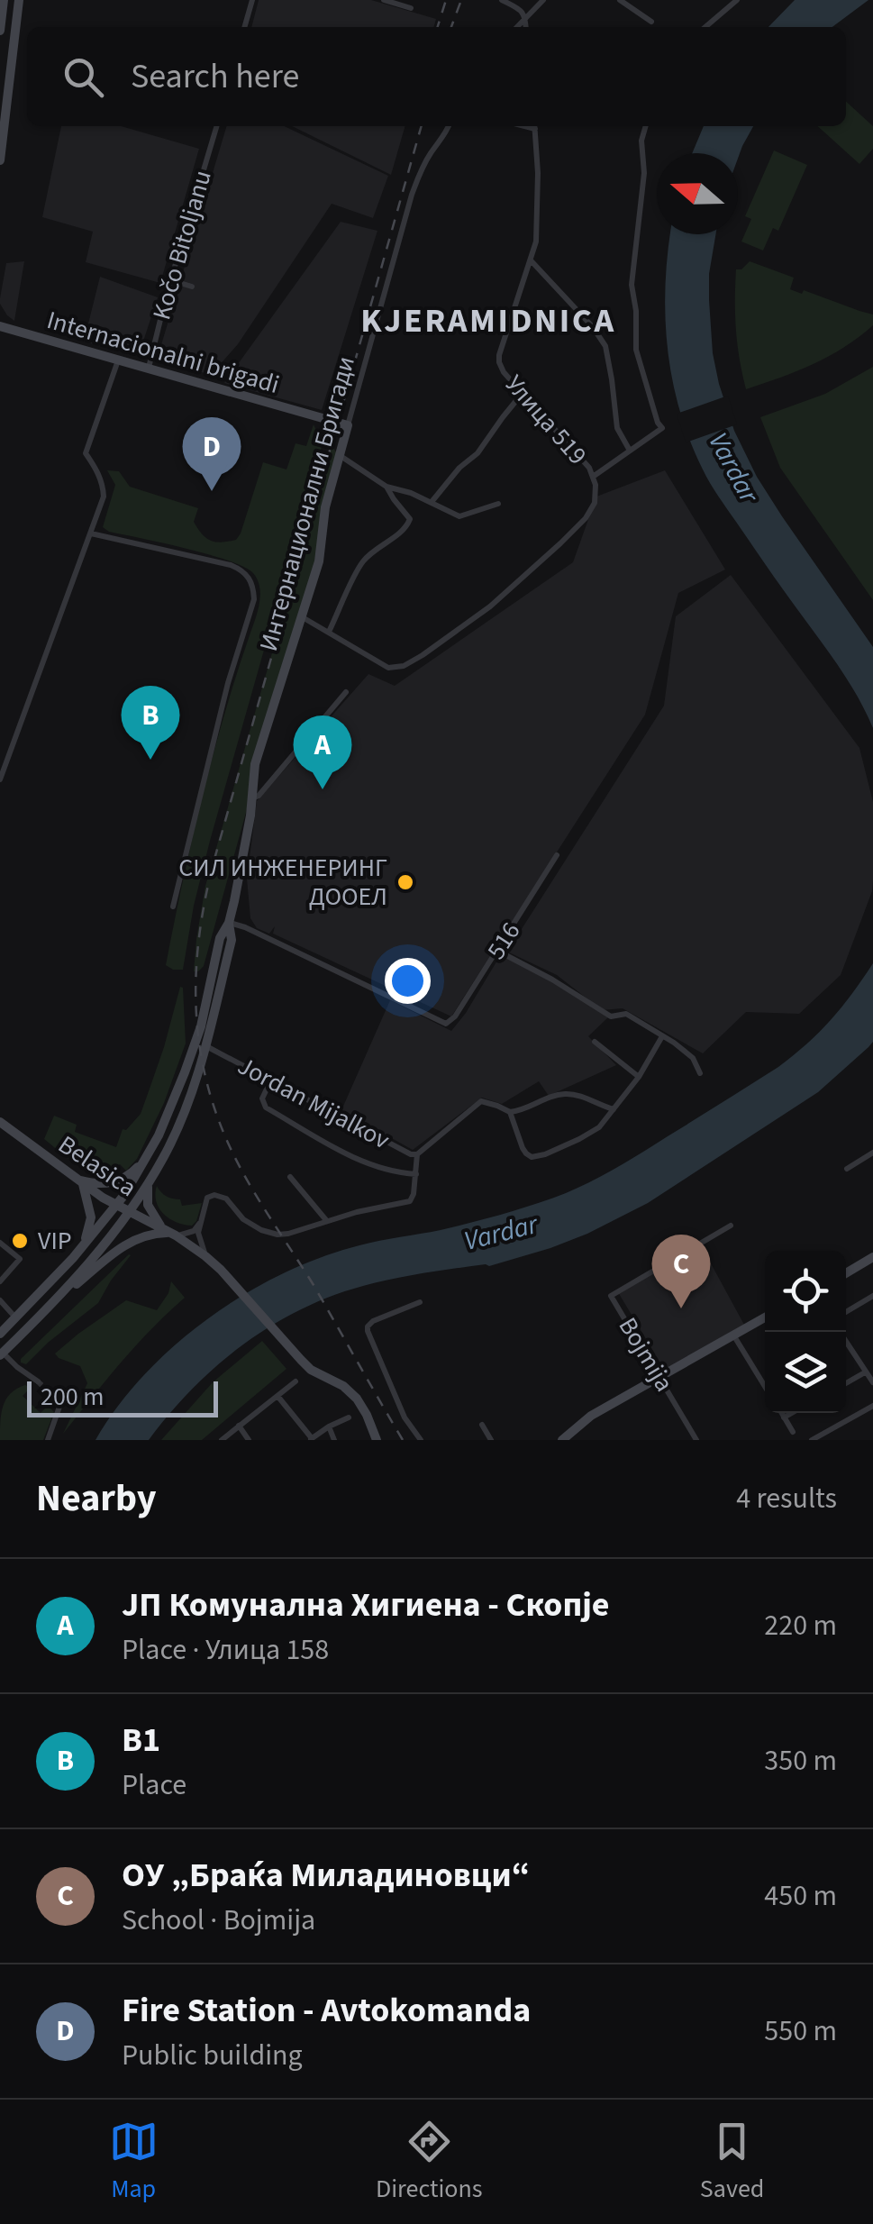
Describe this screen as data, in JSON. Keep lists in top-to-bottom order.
{
  "streets": {
    "street": [
      "Kočo Bitoljanu",
      "Internacionalni brigadi",
      "Улица 519",
      "Интернационални Бригади",
      "516",
      "Jordan Mijalkov",
      "Belasica",
      "Bojmija"
    ]
  },
  "crossings": [
    ["Kočo Bitoljanu", "Internacionalni brigadi"],
    ["Internacionalni brigadi", "Интернационални Бригади"]
  ],
  "districts": ["KJERAMIDNICA"],
  "water": ["Vardar"],
  "places": ["СИЛ ИНЖЕНЕРИНГ ДООЕЛ", "VIP"],
  "scale_bar": "200 m",
  "north": "left",
  "page": {
    "search": "Search here",
    "pins": [
      "D",
      "B",
      "A",
      "C"
    ],
    "scale": "200 m",
    "heading": ["Nearby", "4 results"],
    "list": [
      {
        "mark": "A",
        "name": "ЈП Комунална Хигиена - Скопје",
        "note": "Place · Улица 158",
        "value": "220 m"
      },
      {
        "mark": "B",
        "name": "B1",
        "note": "Place",
        "value": "350 m"
      },
      {
        "mark": "C",
        "name": "ОУ „Браќа Миладиновци“",
        "note": "School · Bojmija",
        "value": "450 m"
      },
      {
        "mark": "D",
        "name": "Fire Station - Avtokomanda",
        "note": "Public building",
        "value": "550 m"
      }
    ],
    "nav": ["Map", "Directions", "Saved"]
  }
}
